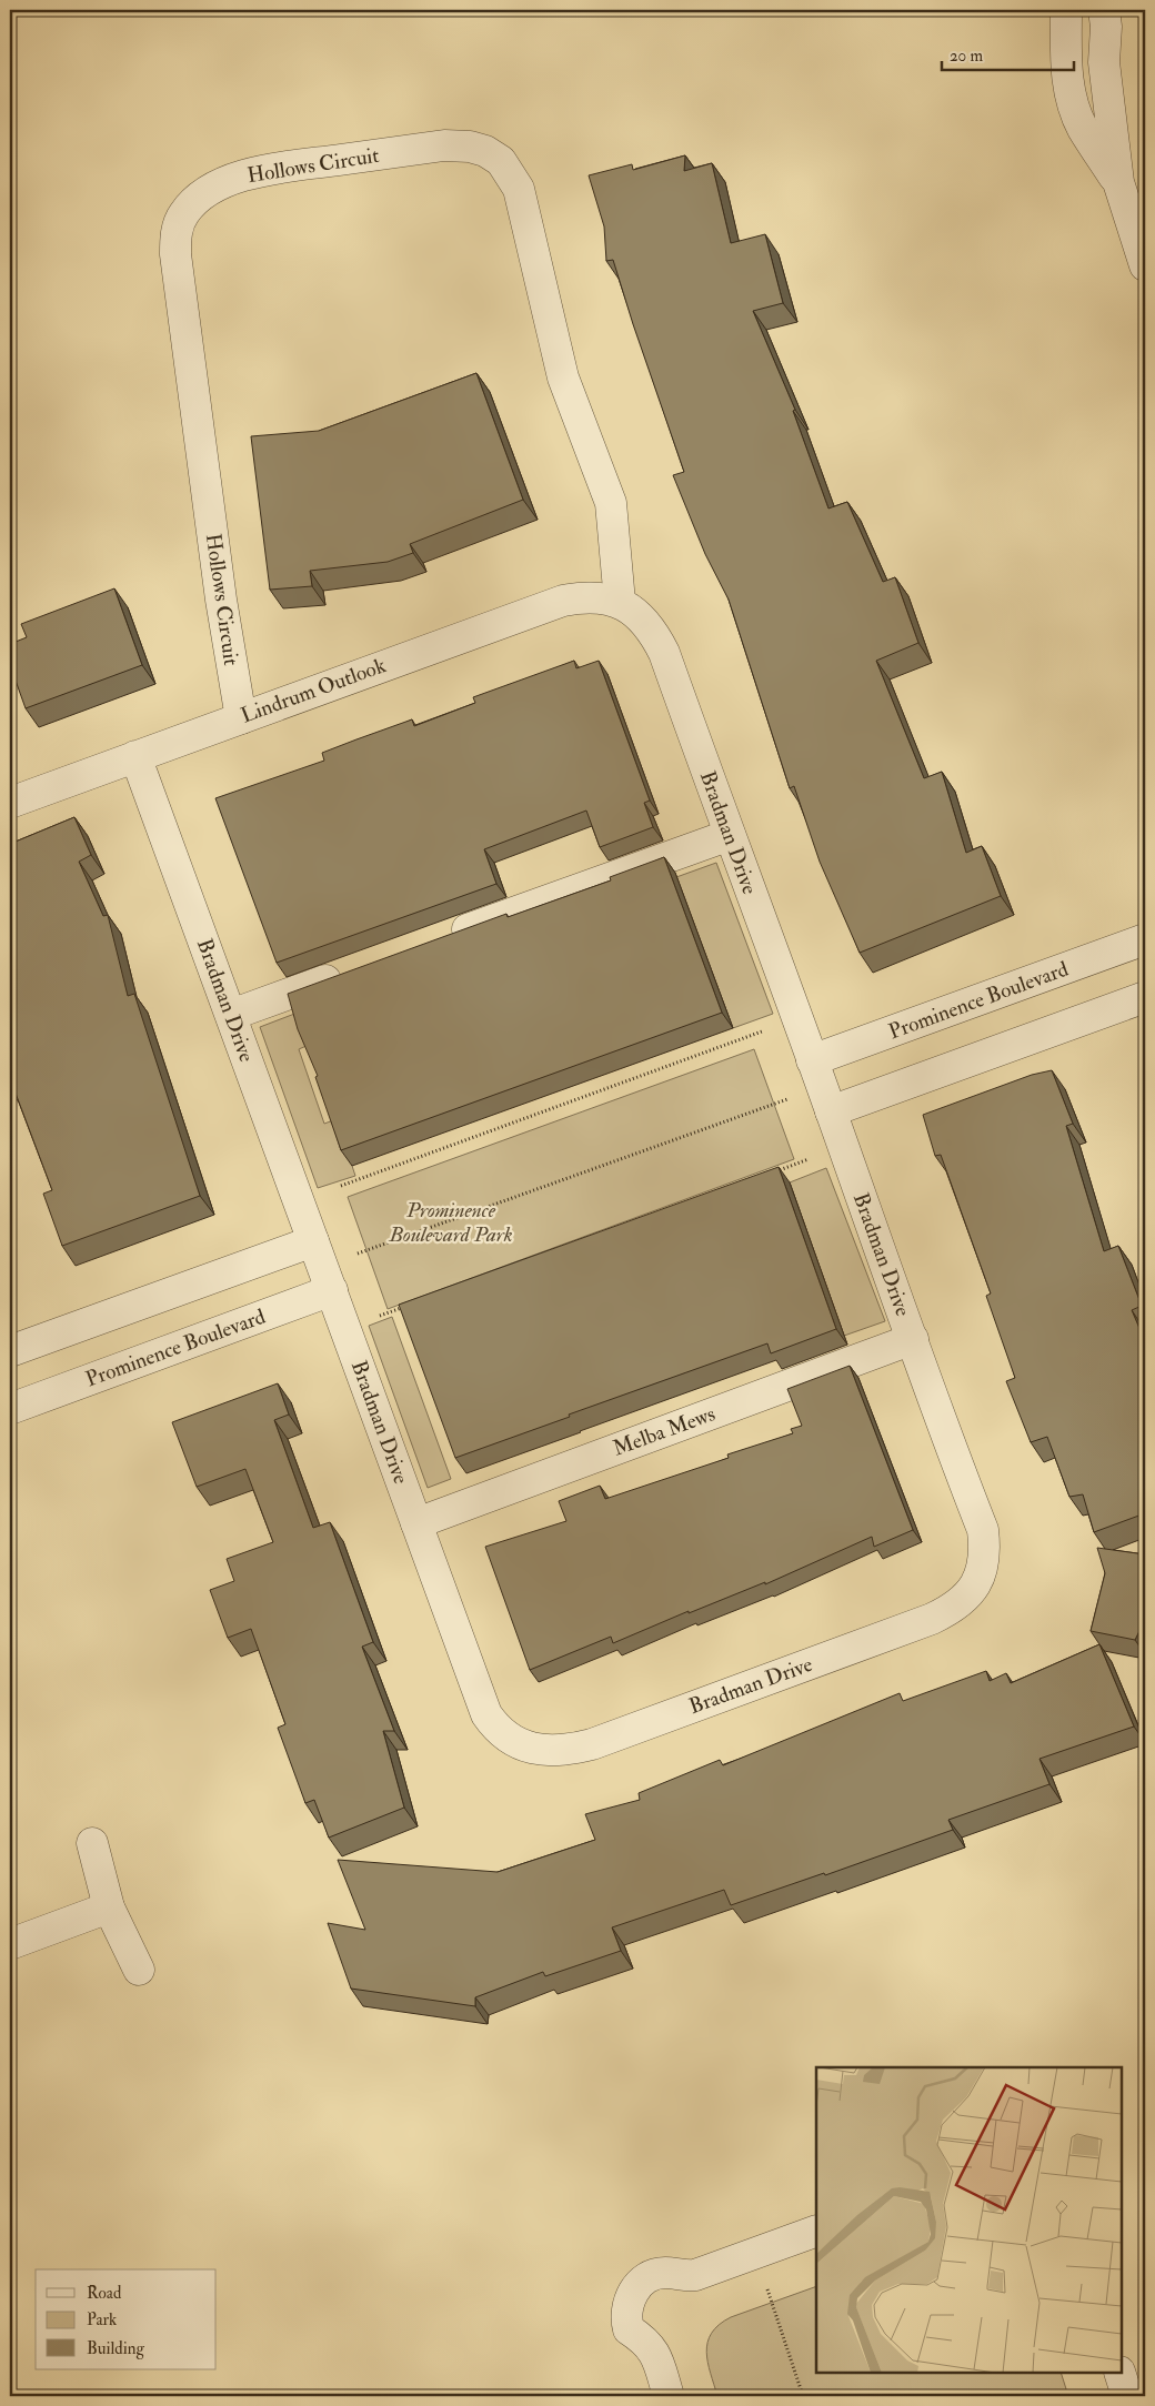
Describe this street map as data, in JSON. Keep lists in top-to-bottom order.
{
  "streets": {
    "street": [
      "Hollows Circuit",
      "Lindrum Outlook",
      "Bradman Drive",
      "Prominence Boulevard",
      "Melba Mews"
    ]
  },
  "crossings": [
    ["Hollows Circuit", "Lindrum Outlook"],
    ["Hollows Circuit", "Bradman Drive"],
    ["Lindrum Outlook", "Bradman Drive"],
    ["Bradman Drive", "Prominence Boulevard"],
    ["Bradman Drive", "Melba Mews"]
  ],
  "parks": ["Prominence Boulevard Park"],
  "legend": ["Road", "Park", "Building"],
  "scale_bar": "20 m"
}
